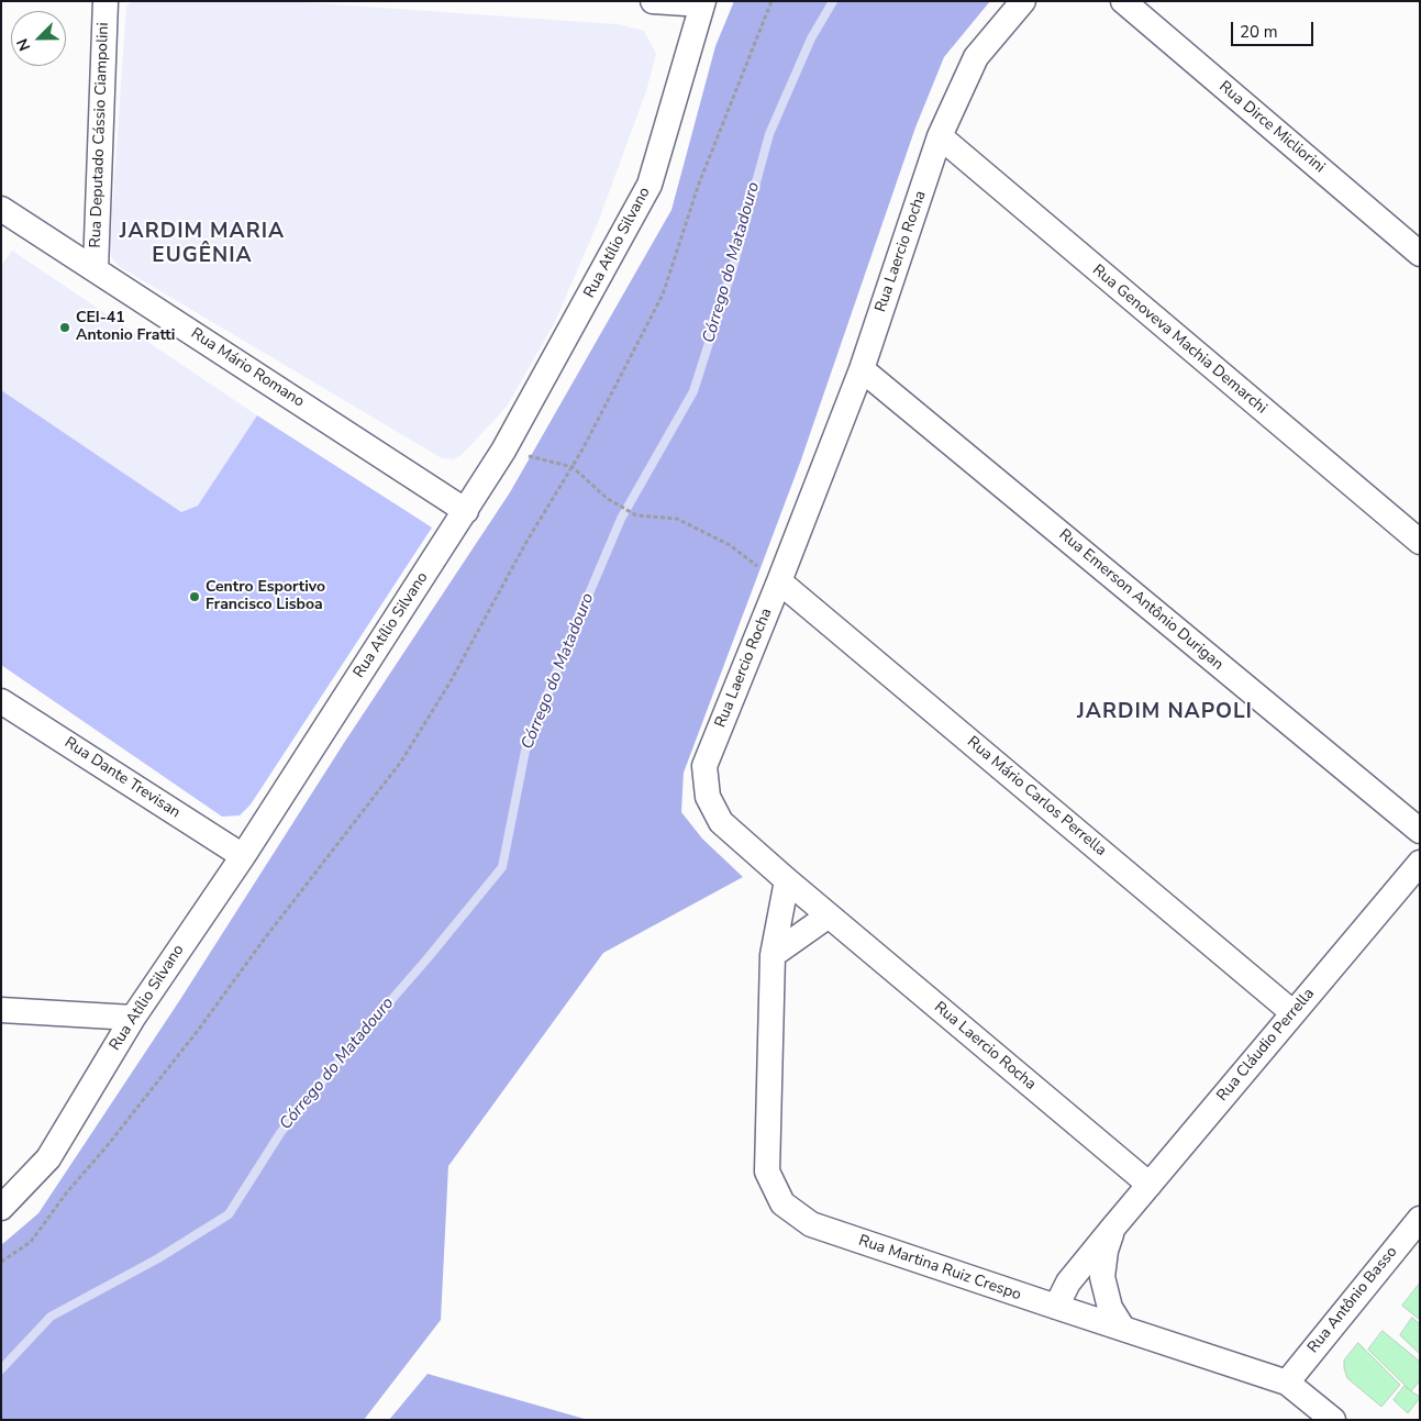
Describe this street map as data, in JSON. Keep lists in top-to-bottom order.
{
  "streets": {
    "street": [
      "Rua Dirce Micliorini",
      "Rua Deputado Cássio Ciampolini",
      "Rua Atílio Silvano",
      "Rua Laercio Rocha",
      "Rua Genoveva Machia Demarchi",
      "Rua Mário Romano",
      "Rua Emerson Antônio Durigan",
      "Rua Dante Trevisan",
      "Rua Mário Carlos Perrella",
      "Rua Cláudio Perrella",
      "Rua Martina Ruiz Crespo",
      "Rua Antônio Basso"
    ]
  },
  "crossings": [
    ["Rua Deputado Cássio Ciampolini", "Rua Mário Romano"],
    ["Rua Atílio Silvano", "Rua Mário Romano"],
    ["Rua Atílio Silvano", "Rua Dante Trevisan"],
    ["Rua Laercio Rocha", "Rua Genoveva Machia Demarchi"],
    ["Rua Laercio Rocha", "Rua Emerson Antônio Durigan"],
    ["Rua Laercio Rocha", "Rua Mário Carlos Perrella"],
    ["Rua Laercio Rocha", "Rua Cláudio Perrella"],
    ["Rua Laercio Rocha", "Rua Martina Ruiz Crespo"],
    ["Rua Mário Carlos Perrella", "Rua Cláudio Perrella"],
    ["Rua Cláudio Perrella", "Rua Martina Ruiz Crespo"],
    ["Rua Martina Ruiz Crespo", "Rua Antônio Basso"]
  ],
  "districts": ["JARDIM MARIA EUGÊNIA", "JARDIM NAPOLI"],
  "water": ["Córrego do Matadouro"],
  "places": ["CEI-41 Antonio Fratti", "Centro Esportivo Francisco Lisboa"],
  "scale_bar": "20 m",
  "north": "bottom left"
}
